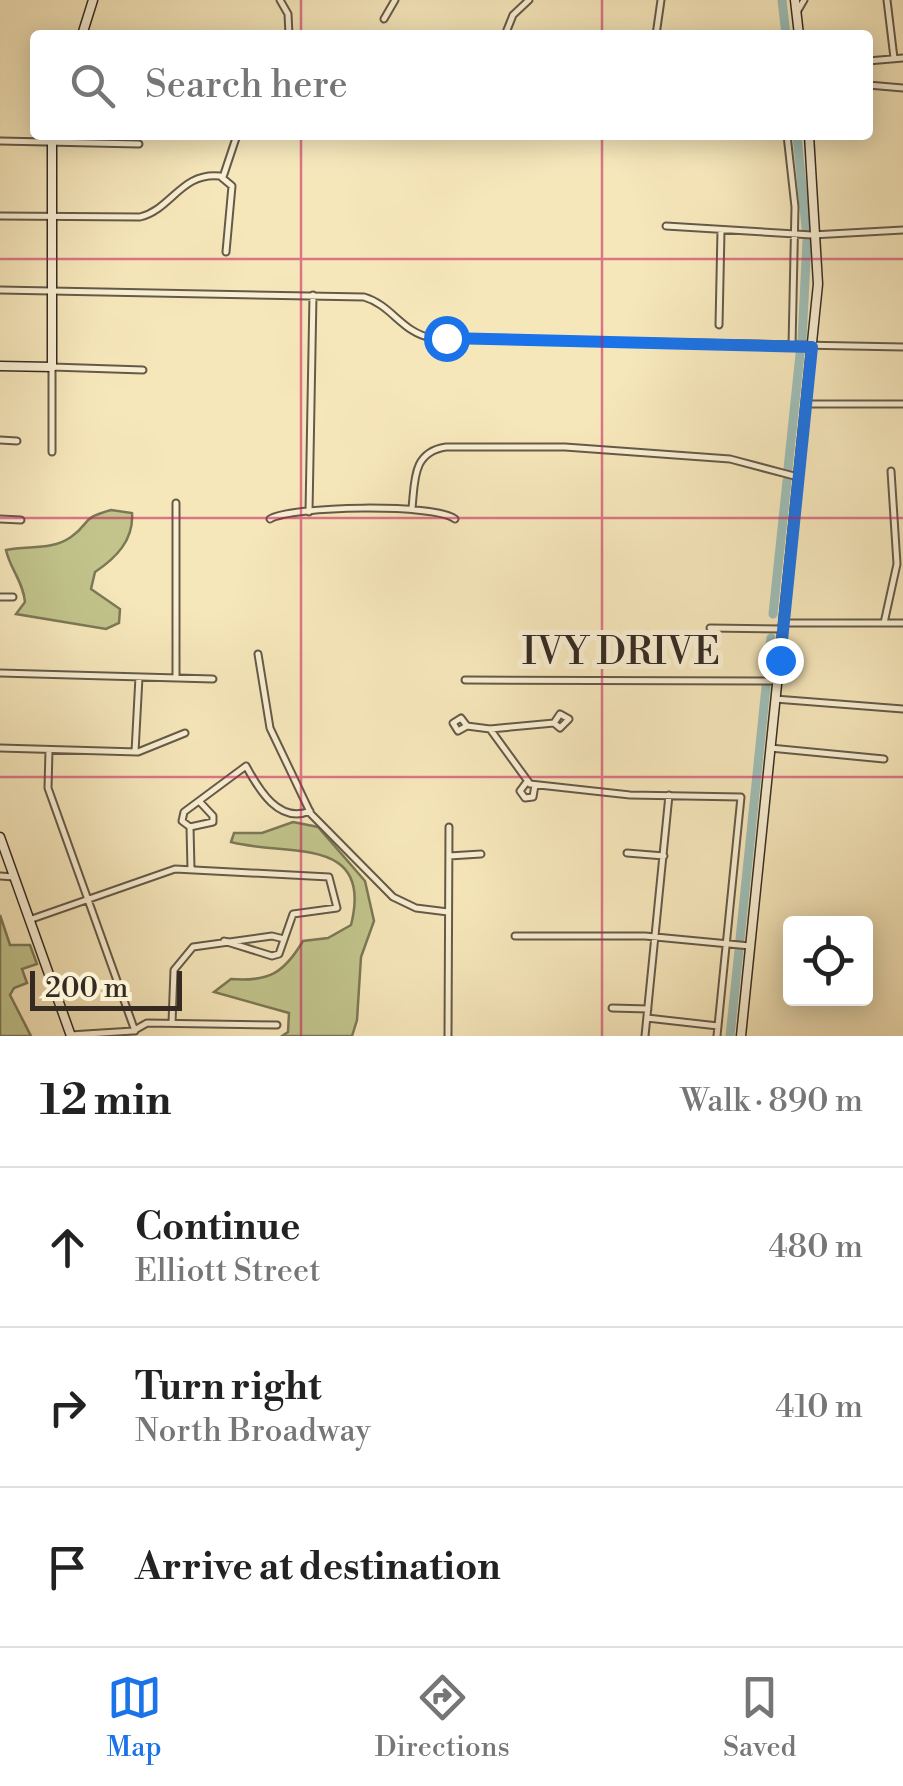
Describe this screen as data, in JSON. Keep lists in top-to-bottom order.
{
  "streets": {
    "street": ["IVY DRIVE"]
  },
  "scale_bar": "200 m",
  "page": {
    "search": "Search here",
    "scale": "200 m",
    "heading": ["12 min", "Walk · 890 m"],
    "list": [
      ["Continue", "Elliott Street", "480 m"],
      ["Turn right", "North Broadway", "410 m"],
      "Arrive at destination"
    ],
    "nav": ["Map", "Directions", "Saved"]
  }
}
